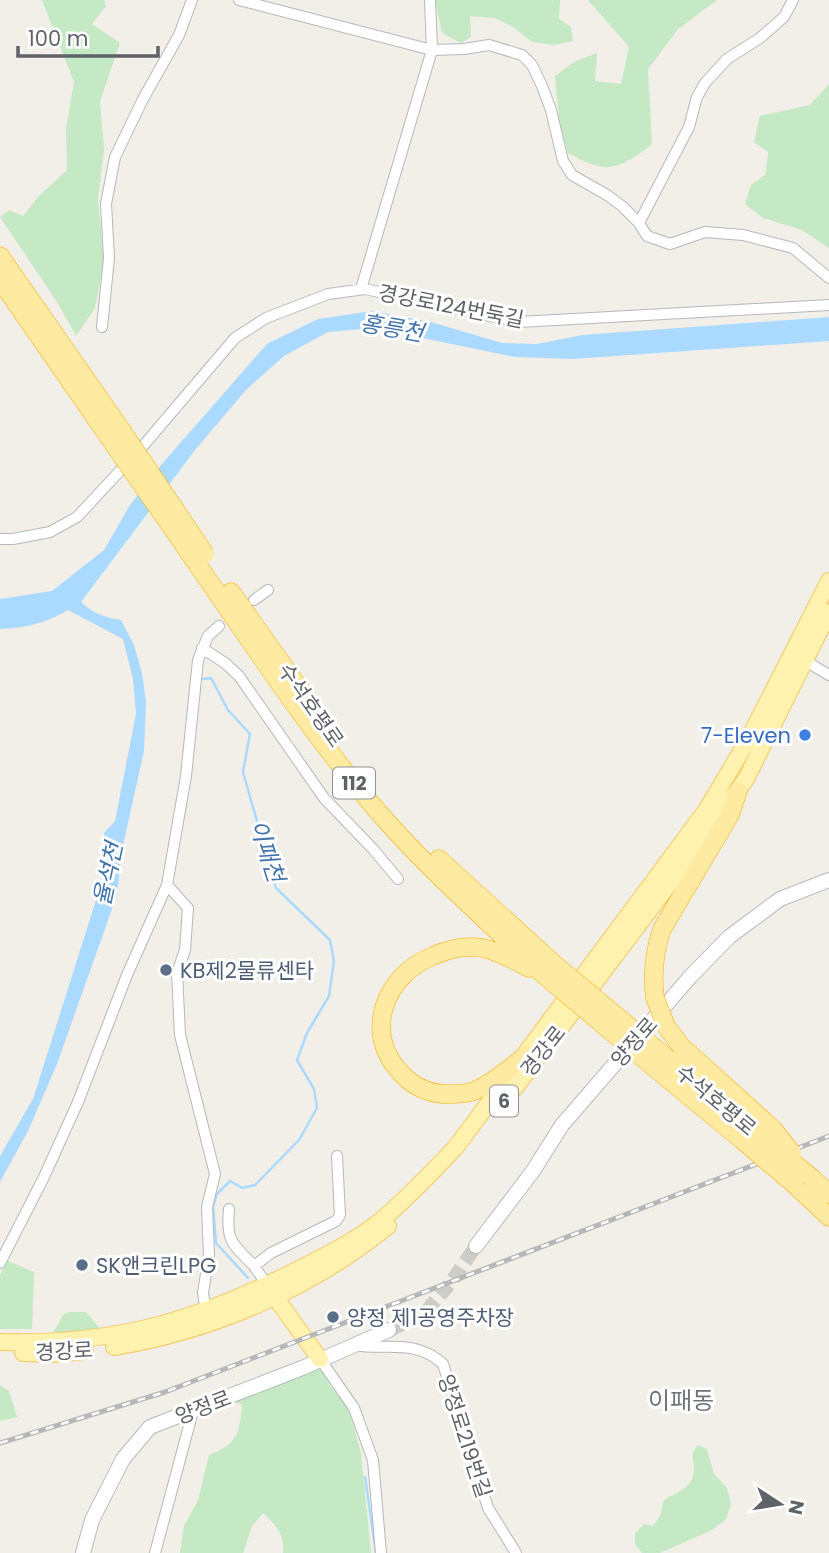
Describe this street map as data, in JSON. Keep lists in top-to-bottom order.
{
  "streets": {
    "highway": ["수석호평로", "112"],
    "main road": ["양정로", "경강로", "6"],
    "street": ["경강로124번둑길", "양정로219번길"]
  },
  "crossings": [
    ["양정로", "양정로219번길"]
  ],
  "districts": ["이패동"],
  "water": ["홍릉천", "이패천", "율석천"],
  "places": [
    "7-Eleven",
    "KB제2물류센타",
    "SK앤크린LPG",
    "양정 제1공영주차장"
  ],
  "scale_bar": "100 m",
  "north": "right"
}
